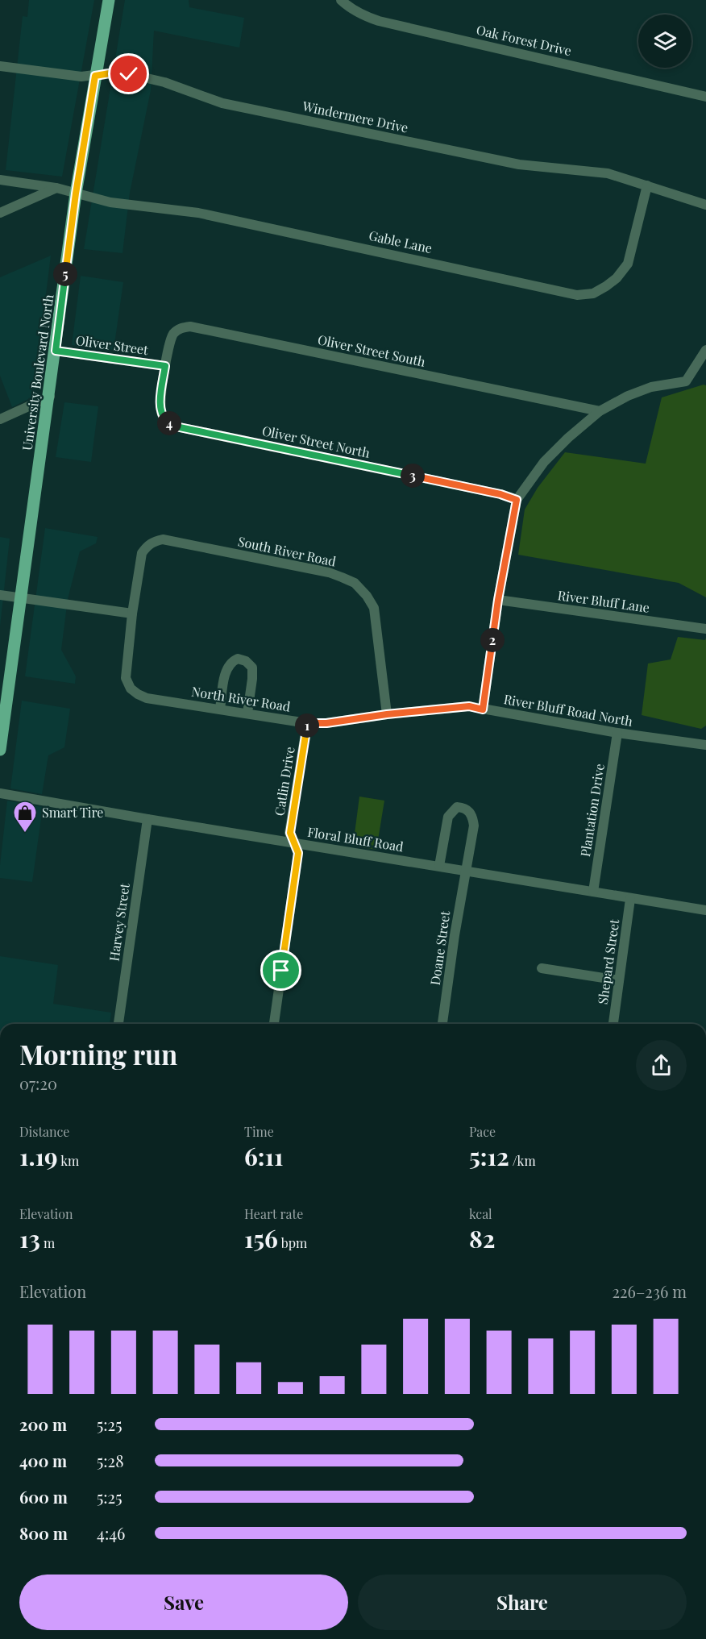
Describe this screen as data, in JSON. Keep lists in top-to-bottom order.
{
  "streets": {
    "main road": ["University Boulevard North"],
    "street": [
      "Oak Forest Drive",
      "Windermere Drive",
      "Gable Lane",
      "Oliver Street",
      "Oliver Street South",
      "Oliver Street North",
      "South River Road",
      "River Bluff Lane",
      "North River Road",
      "River Bluff Road North",
      "Catlin Drive",
      "Plantation Drive",
      "Floral Bluff Road",
      "Harvey Street",
      "Doane Street",
      "Shepard Street"
    ]
  },
  "crossings": [
    ["Windermere Drive", "Gable Lane"],
    ["Windermere Drive", "University Boulevard North"],
    ["Gable Lane", "University Boulevard North"],
    ["Oliver Street", "Oliver Street South"],
    ["Oliver Street", "University Boulevard North"],
    ["Oliver Street", "Oliver Street North"],
    ["Oliver Street South", "Oliver Street North"],
    ["Oliver Street South", "River Bluff Road North"],
    ["Oliver Street North", "River Bluff Road North"],
    ["South River Road", "North River Road"],
    ["River Bluff Lane", "River Bluff Road North"],
    ["North River Road", "River Bluff Road North"],
    ["North River Road", "Catlin Drive"],
    ["River Bluff Road North", "Plantation Drive"],
    ["Catlin Drive", "Floral Bluff Road"],
    ["Plantation Drive", "Floral Bluff Road"],
    ["Floral Bluff Road", "Harvey Street"],
    ["Floral Bluff Road", "Doane Street"],
    ["Floral Bluff Road", "Shepard Street"]
  ],
  "places": {
    "shop": ["Smart Tire"]
  },
  "page": {
    "pins": [
      "5",
      "4",
      "3",
      "2",
      "1"
    ],
    "heading": ["Morning run", "07:20"],
    "stats": [
      ["Distance", "1.19 km"],
      ["Time", "6:11"],
      ["Pace", "5:12 /km"],
      ["Elevation", "13 m"],
      ["Heart rate", "156 bpm"],
      ["kcal", "82"]
    ],
    "chart": ["Elevation", "226–236 m"],
    "list": [
      {
        "name": "200 m",
        "note": "5:25"
      },
      {
        "name": "400 m",
        "note": "5:28"
      },
      {
        "name": "600 m",
        "note": "5:25"
      },
      {
        "name": "800 m",
        "note": "4:46"
      }
    ],
    "buttons": ["Save", "Share"]
  }
}
